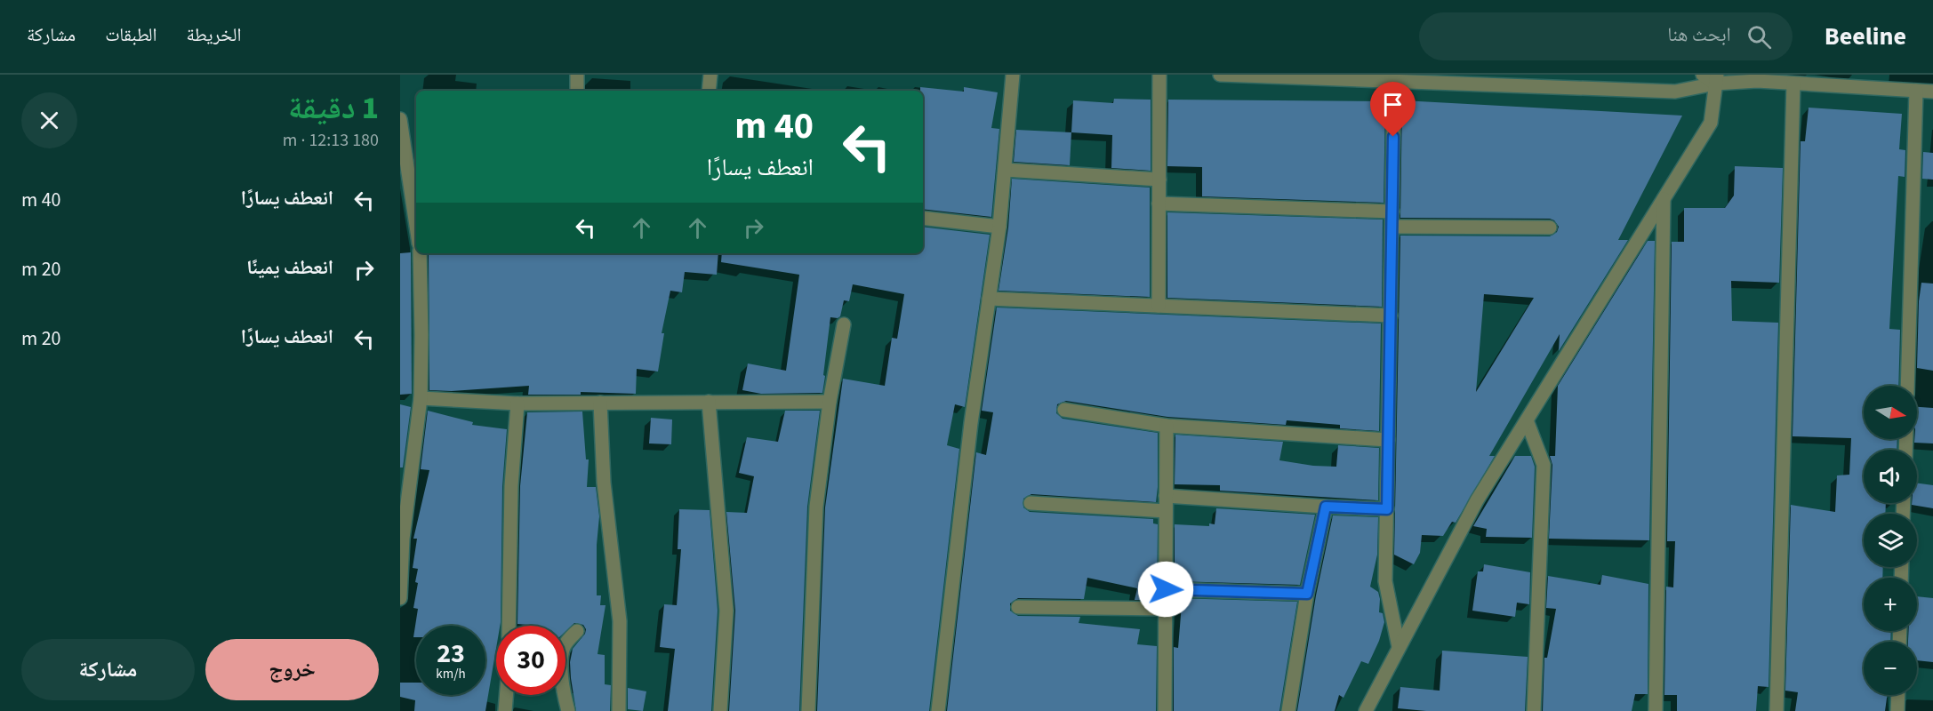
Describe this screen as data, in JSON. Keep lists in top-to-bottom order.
{
  "north": "right",
  "page": {
    "header": "Beeline",
    "search": "ابحث هنا",
    "nav": ["الخريطة", "الطبقات", "مشاركة"],
    "heading": ["1 دقيقة", "180 m · 12:13"],
    "turn": ["40 m", "انعطف يسارًا"],
    "list": [
      {
        "name": "انعطف يسارًا",
        "value": "40 m"
      },
      {
        "name": "انعطف يمينًا",
        "value": "20 m"
      },
      {
        "name": "انعطف يسارًا",
        "value": "20 m"
      }
    ],
    "map_buttons": ["+", "−"],
    "speed": "23 km/h",
    "limit": "30",
    "buttons": ["خروج", "مشاركة"]
  }
}
